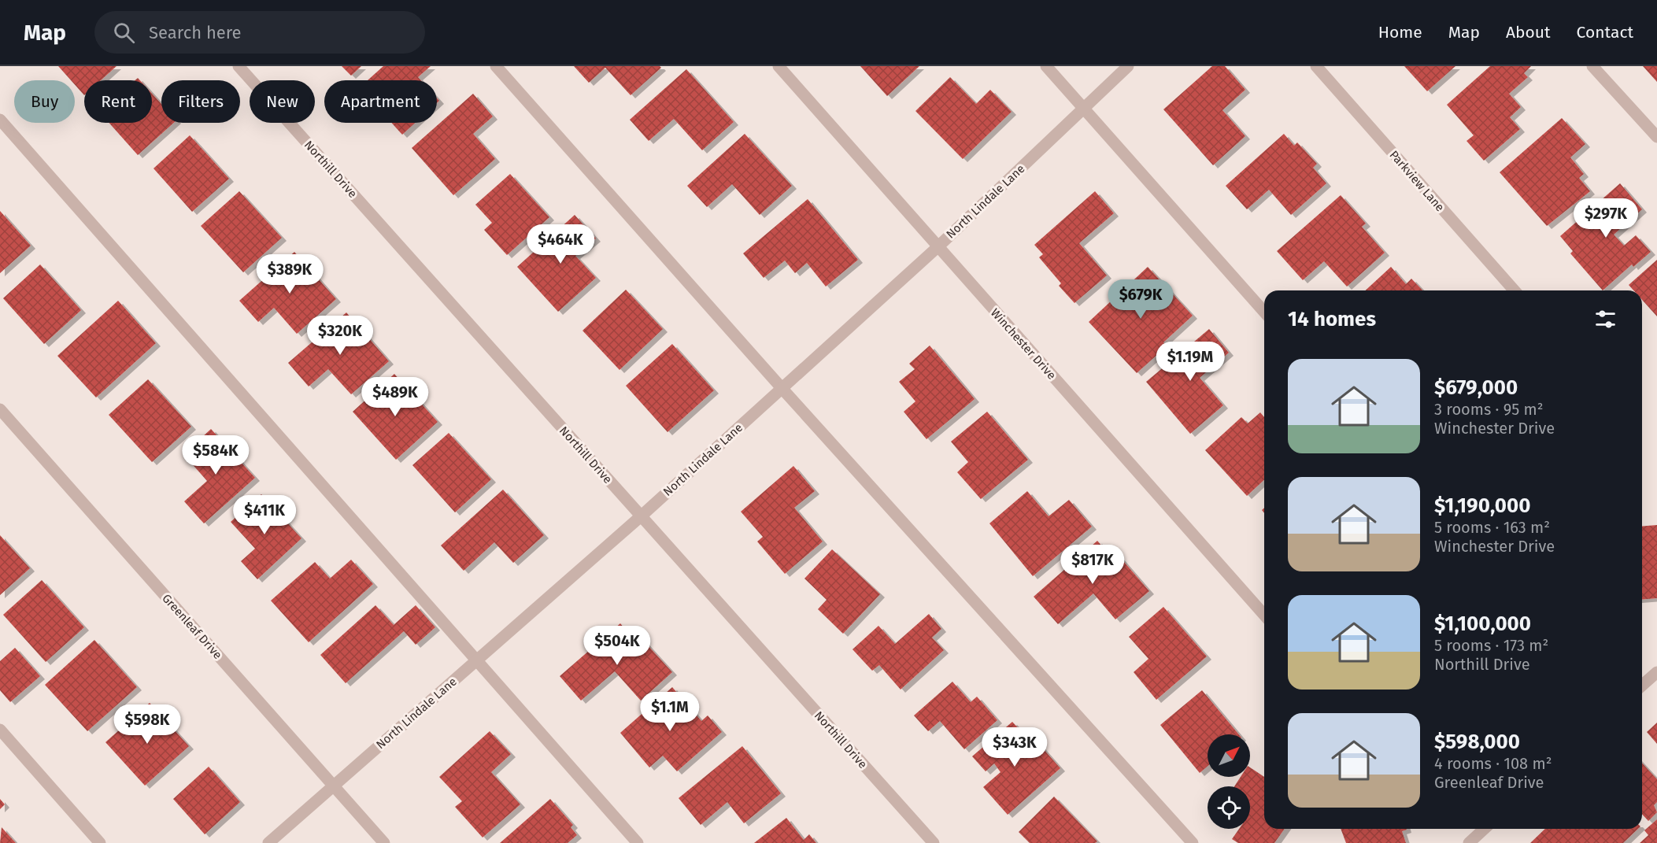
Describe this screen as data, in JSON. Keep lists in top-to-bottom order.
{
  "streets": {
    "street": [
      "Northill Drive",
      "Parkview Lane",
      "North Lindale Lane",
      "Winchester Drive",
      "Greenleaf Drive"
    ]
  },
  "crossings": [
    ["Northill Drive", "North Lindale Lane"],
    ["North Lindale Lane", "Winchester Drive"],
    ["North Lindale Lane", "Greenleaf Drive"]
  ],
  "north": "top right",
  "page": {
    "header": "Map",
    "search": "Search here",
    "nav": [
      "Home",
      "Map",
      "About",
      "Contact"
    ],
    "chip": [
      "Buy",
      "Rent",
      "Filters",
      "New",
      "Apartment"
    ],
    "price": [
      "$297K",
      "$464K",
      "$389K",
      "$679K",
      "$320K",
      "$1.19M",
      "$489K",
      "$584K",
      "$411K",
      "$817K",
      "$504K",
      "$1.1M",
      "$598K",
      "$343K"
    ],
    "heading": "14 homes",
    "list": [
      {
        "name": "$679,000",
        "note": "3 rooms · 95 m² · Winchester Drive"
      },
      {
        "name": "$1,190,000",
        "note": "5 rooms · 163 m² · Winchester Drive"
      },
      {
        "name": "$1,100,000",
        "note": "5 rooms · 173 m² · Northill Drive"
      },
      {
        "name": "$598,000",
        "note": "4 rooms · 108 m² · Greenleaf Drive"
      }
    ]
  }
}
